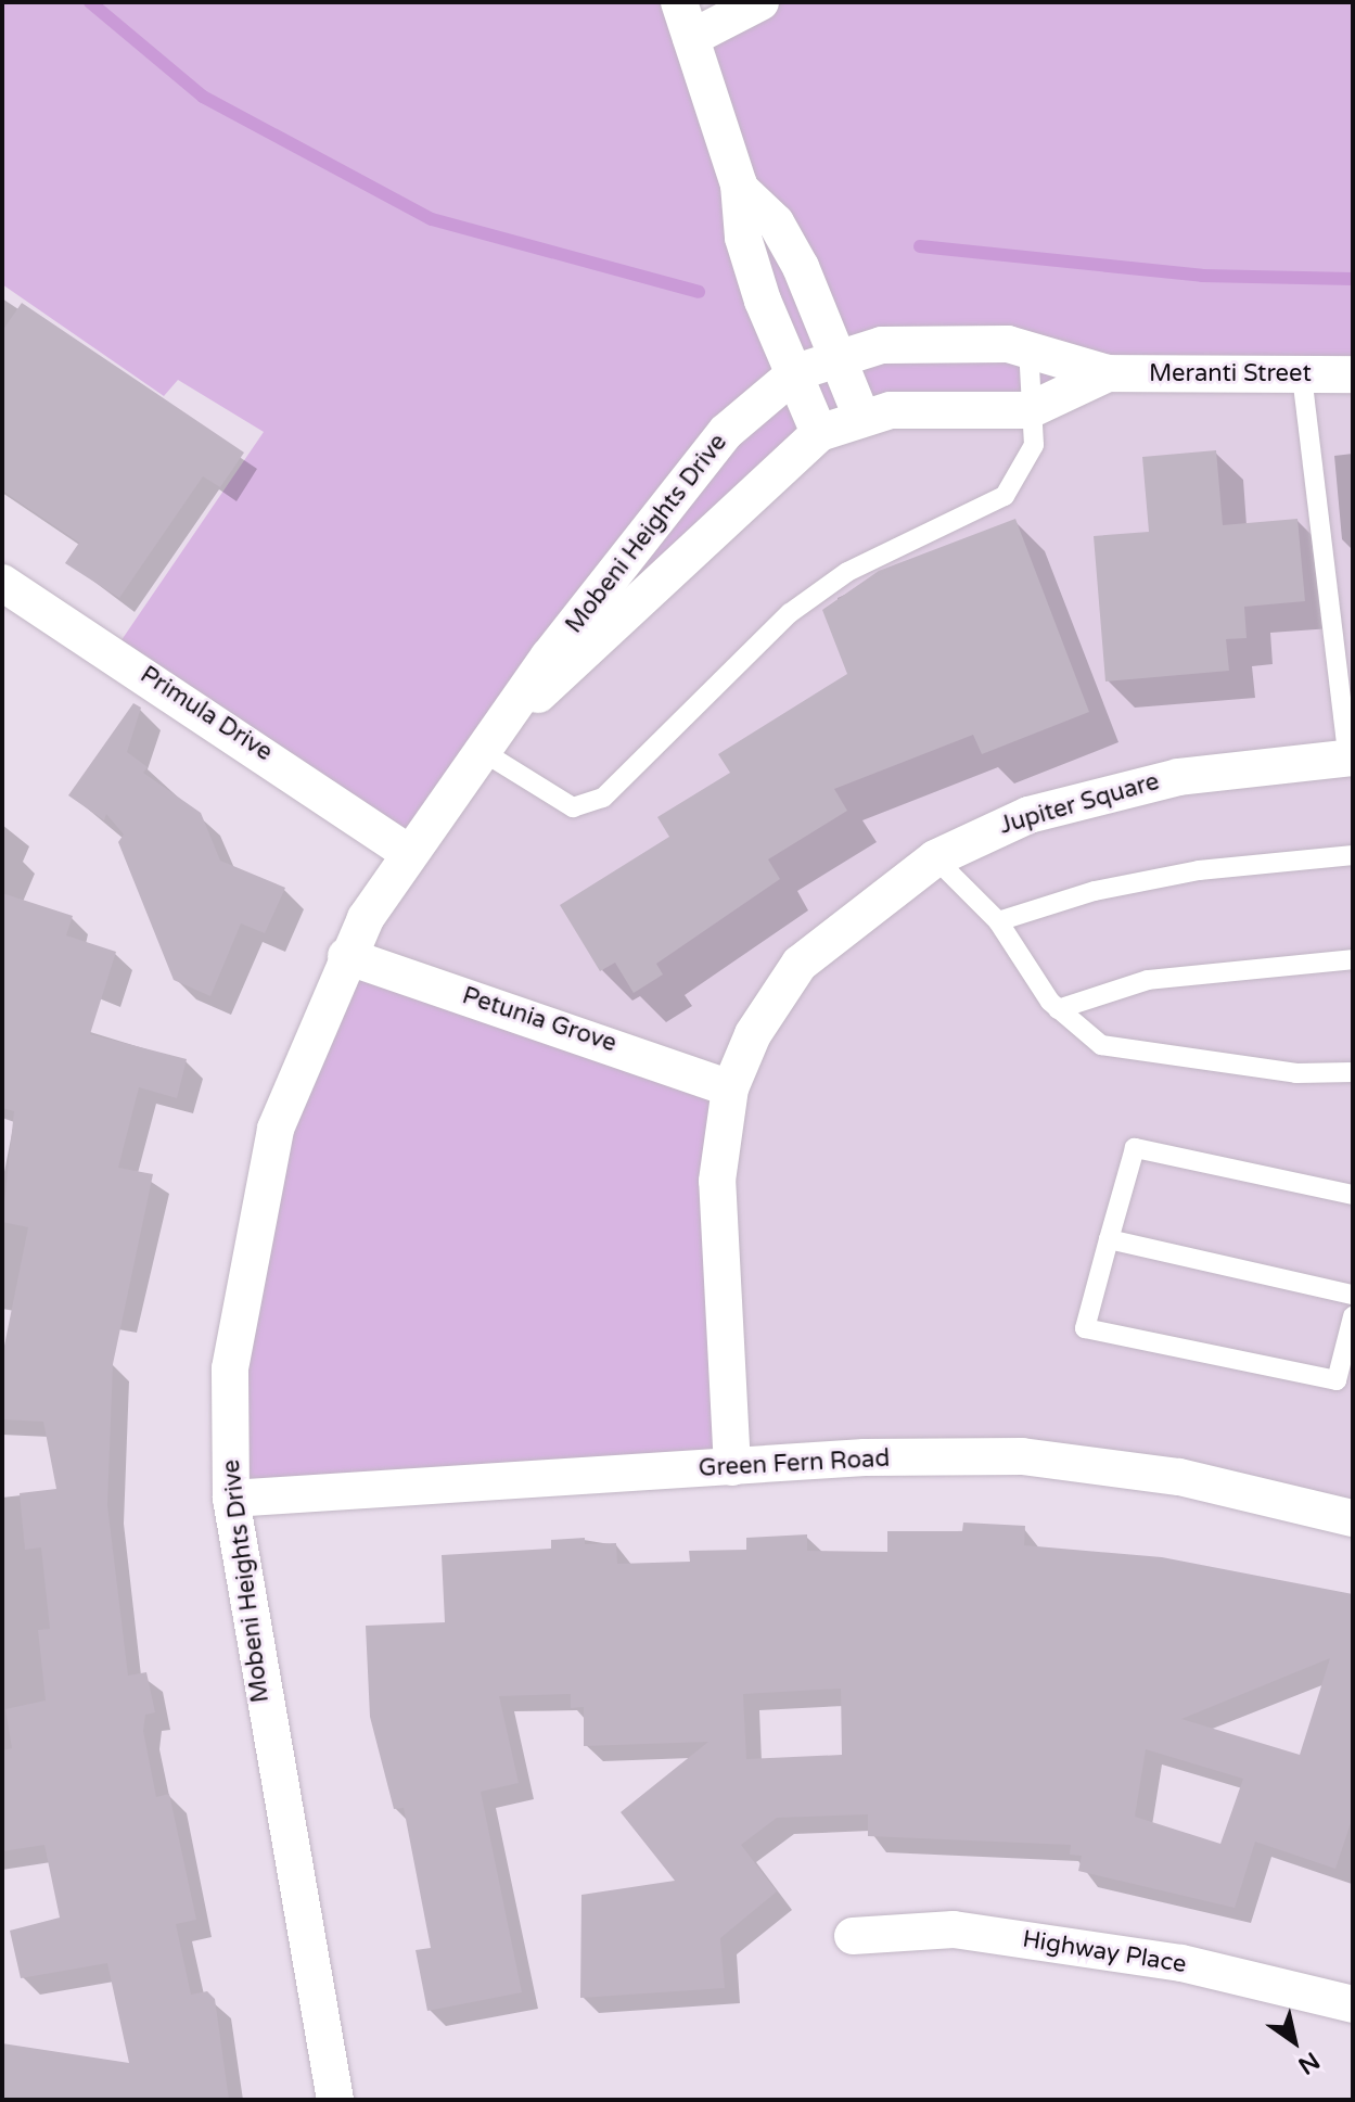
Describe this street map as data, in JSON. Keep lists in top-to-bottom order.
{
  "streets": {
    "street": [
      "Meranti Street",
      "Mobeni Heights Drive",
      "Primula Drive",
      "Jupiter Square",
      "Petunia Grove",
      "Green Fern Road",
      "Highway Place"
    ]
  },
  "crossings": [
    ["Meranti Street", "Mobeni Heights Drive"],
    ["Mobeni Heights Drive", "Primula Drive"],
    ["Mobeni Heights Drive", "Petunia Grove"],
    ["Mobeni Heights Drive", "Green Fern Road"],
    ["Jupiter Square", "Petunia Grove"],
    ["Jupiter Square", "Green Fern Road"]
  ],
  "north": "bottom right"
}
